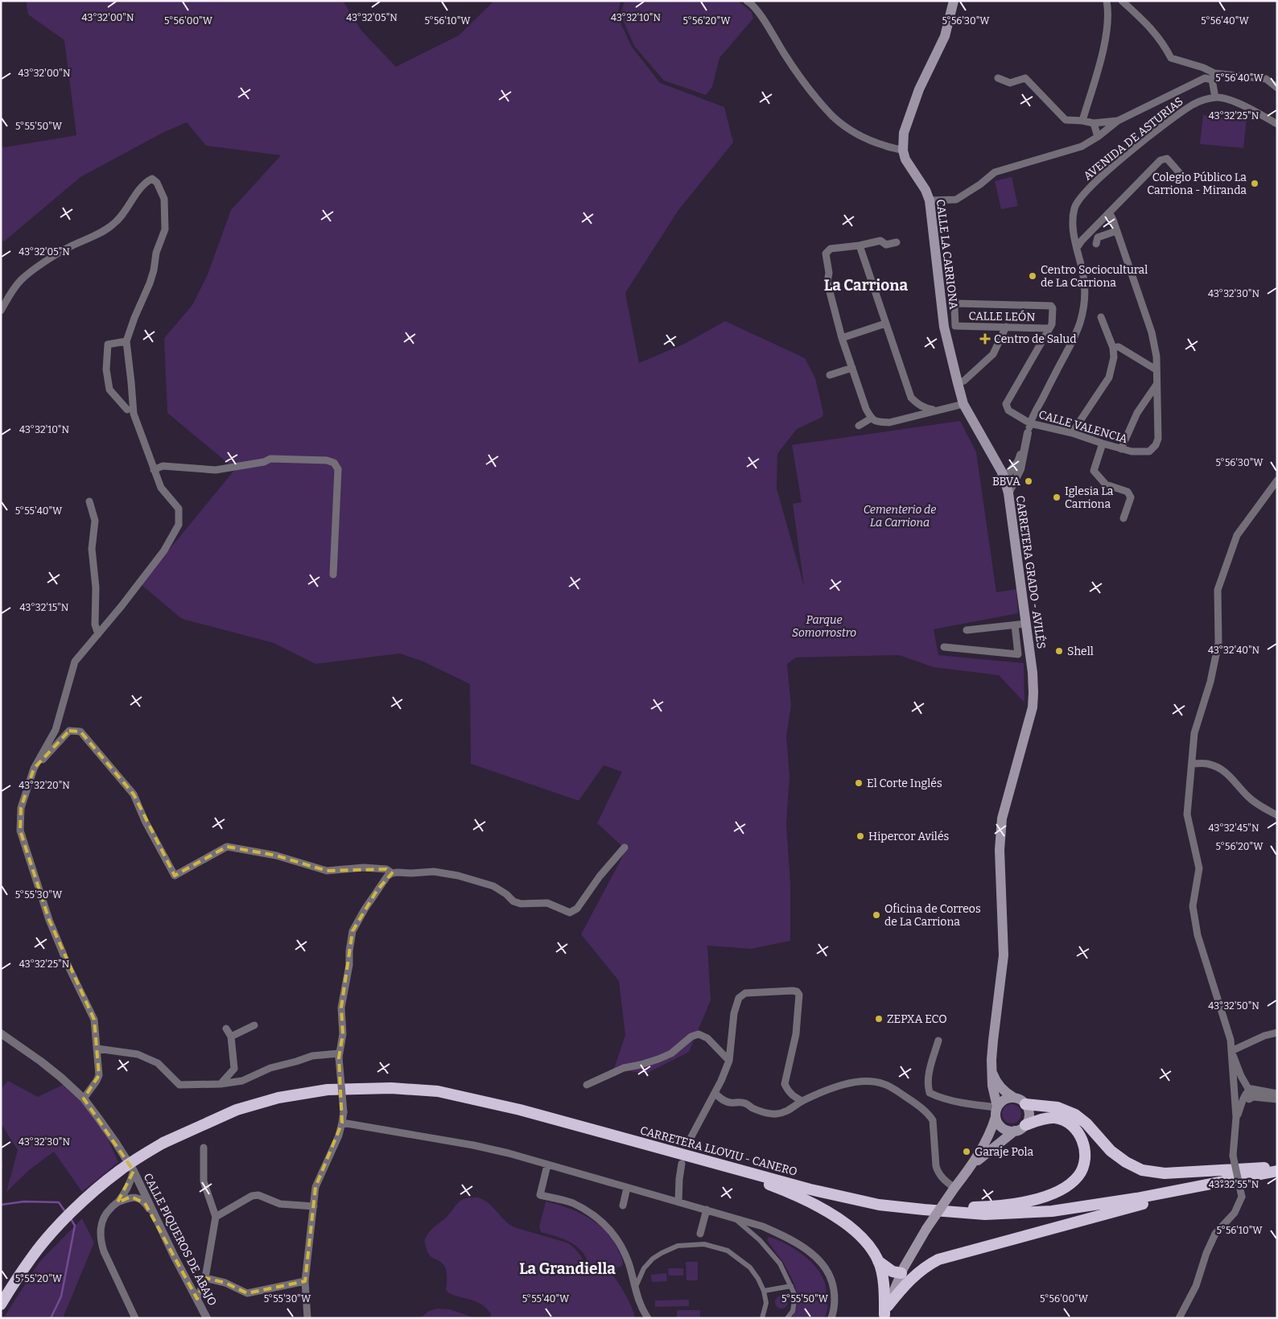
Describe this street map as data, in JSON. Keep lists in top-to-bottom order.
{
  "streets": {
    "highway": ["CARRETERA LLOVIU - CANERO"],
    "main road": ["CALLE LA CARRIONA", "CARRETERA GRADO - AVILÉS"],
    "street": [
      "AVENIDA DE ASTURIAS",
      "CALLE LEÓN",
      "CALLE VALENCIA",
      "CALLE PIQUEROS DE ABAJO"
    ]
  },
  "crossings": [
    ["AVENIDA DE ASTURIAS", "CALLE VALENCIA"],
    ["AVENIDA DE ASTURIAS", "CARRETERA GRADO - AVILÉS"],
    ["CALLE LA CARRIONA", "CARRETERA GRADO - AVILÉS"],
    ["CALLE LEÓN", "CALLE VALENCIA"]
  ],
  "districts": ["La Carriona", "La Grandiella"],
  "parks": ["Cementerio de La Carriona", "Parque Somorrostro"],
  "places": {
    "other": [
      "Colegio Público La Carriona - Miranda",
      "Centro Sociocultural de La Carriona",
      "BBVA",
      "Iglesia La Carriona",
      "Shell",
      "El Corte Inglés",
      "Hipercor Avilés",
      "Oficina de Correos de La Carriona",
      "ZEPXA ECO",
      "Garaje Pola"
    ],
    "health": ["Centro de Salud"]
  },
  "coordinates": [
    "43°32'00\"N",
    "43°32'05\"N",
    "43°32'10\"N",
    "5°56'40\"W",
    "5°56'10\"W",
    "5°56'00\"W",
    "5°56'20\"W",
    "5°56'30\"W",
    "43°32'25\"N",
    "5°55'50\"W",
    "43°32'30\"N",
    "5°55'40\"W",
    "43°32'15\"N",
    "43°32'40\"N",
    "43°32'20\"N",
    "43°32'45\"N",
    "5°55'30\"W",
    "43°32'50\"N",
    "43°32'55\"N",
    "5°55'20\"W"
  ]
}
